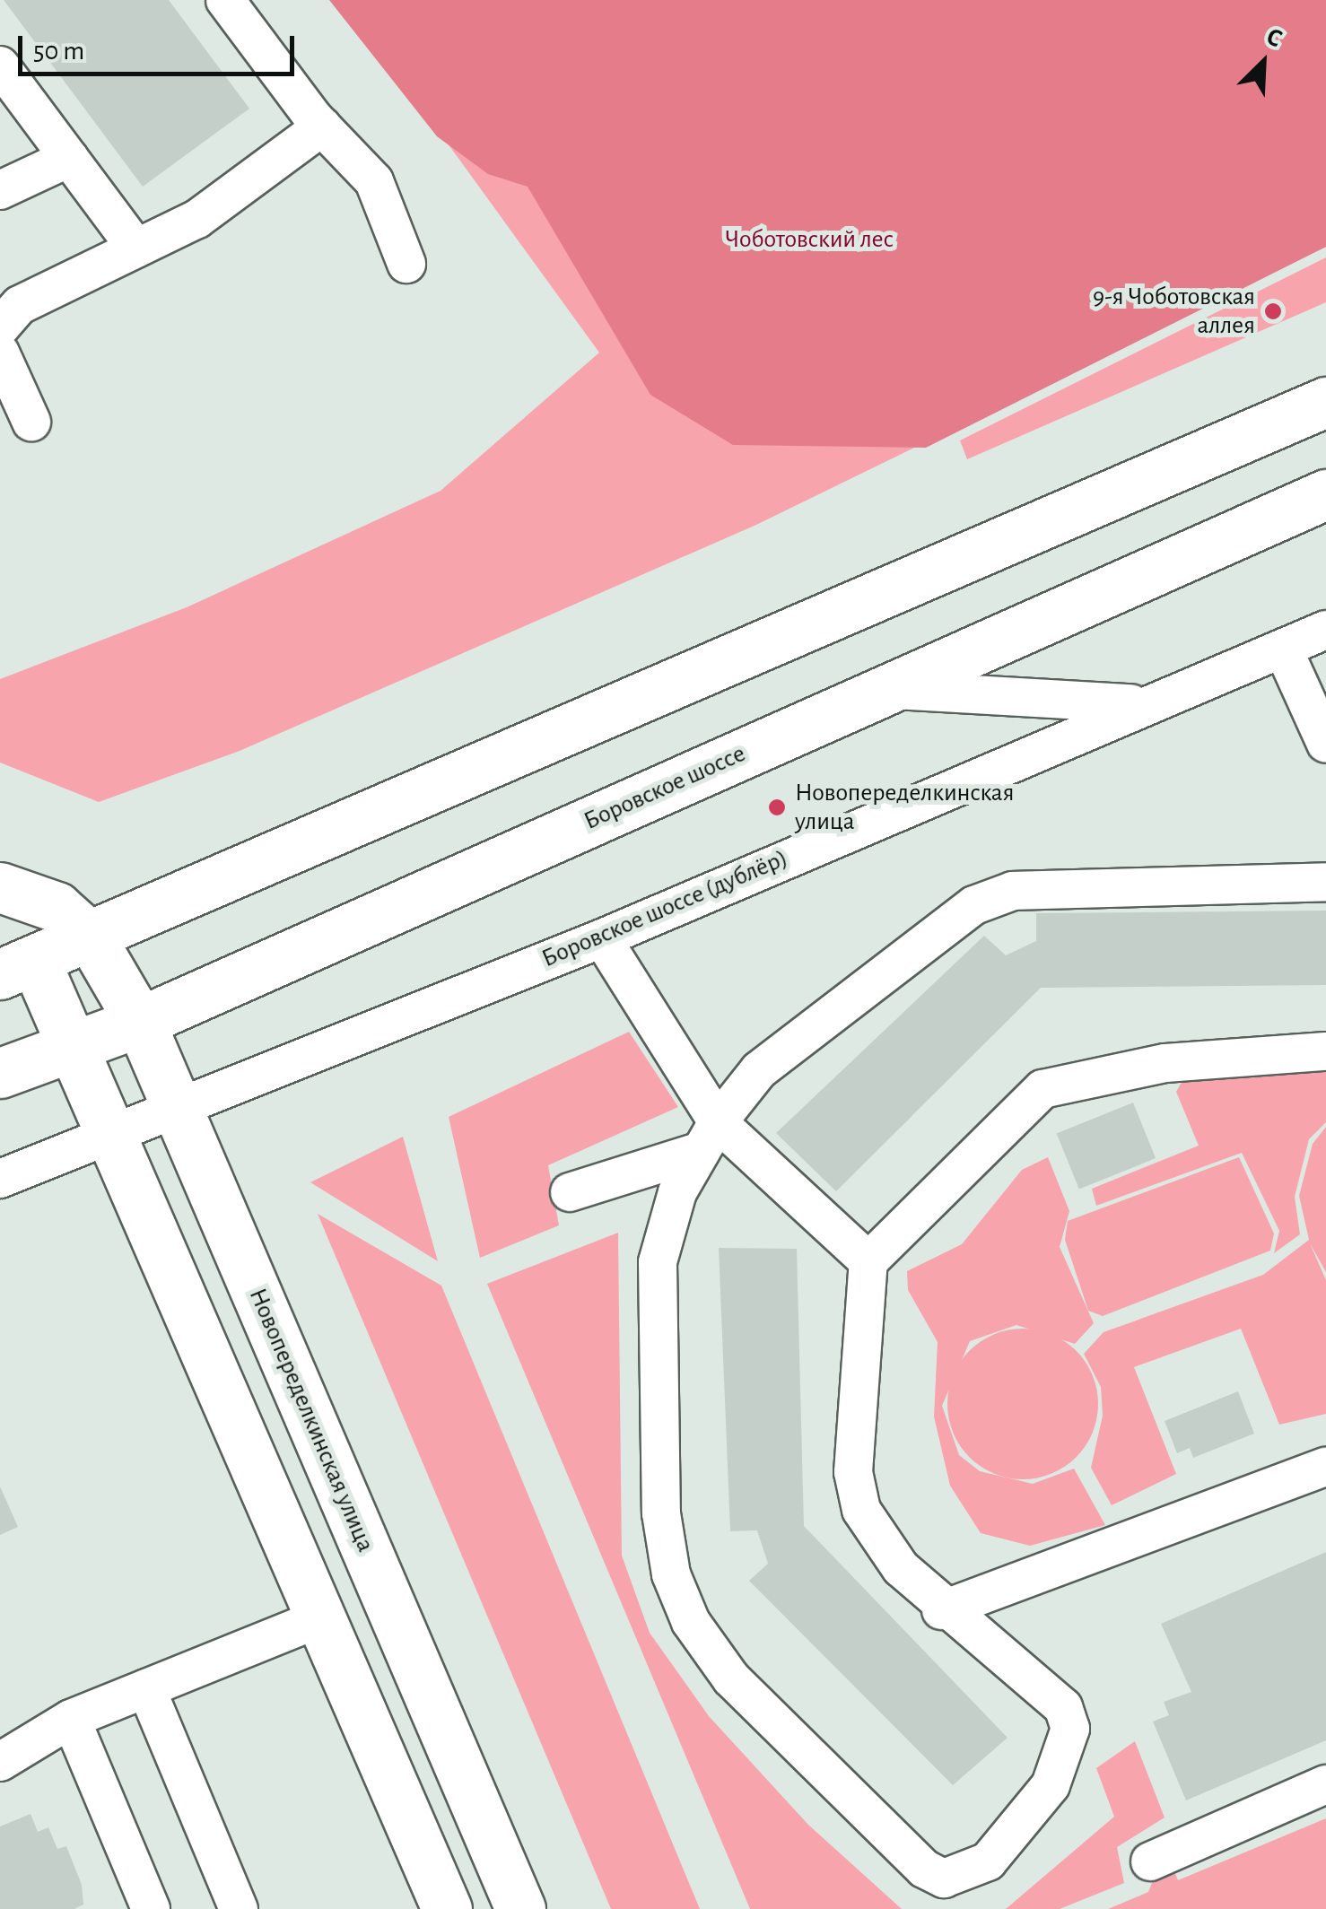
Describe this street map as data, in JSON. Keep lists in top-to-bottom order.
{
  "streets": {
    "main road": ["Боровское шоссе", "Новопеределкинская улица"],
    "street": ["Боровское шоссе (дублёр)"]
  },
  "crossings": [
    ["Боровское шоссе", "Новопеределкинская улица"],
    ["Боровское шоссе (дублёр)", "Новопеределкинская улица"]
  ],
  "parks": ["Чоботовский лес"],
  "places": ["9-я Чоботовская аллея", "Новопеределкинская улица"],
  "scale_bar": "50 m",
  "north": "top right"
}
